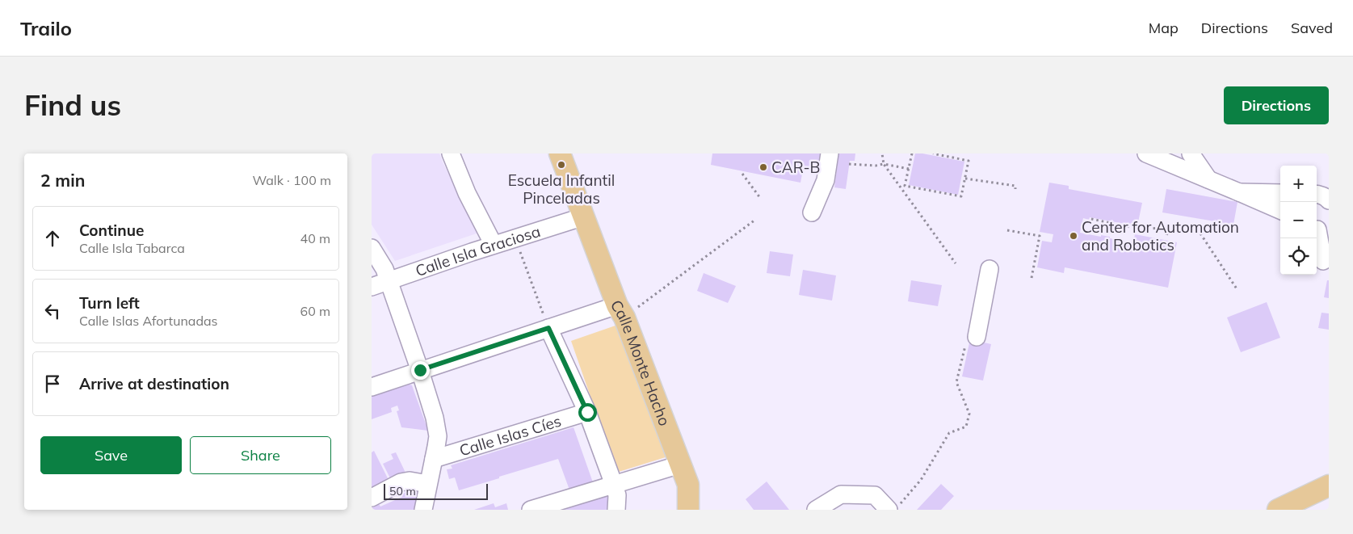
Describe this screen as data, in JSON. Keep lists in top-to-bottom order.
{
  "streets": {
    "main road": ["Calle Monte Hacho"],
    "street": ["Calle Isla Graciosa", "Calle Islas Cíes"]
  },
  "crossings": [
    ["Calle Isla Graciosa", "Calle Monte Hacho"]
  ],
  "places": ["Escuela Infantil Pinceladas", "CAR-B", "Center for Automation and Robotics"],
  "scale_bar": "50 m",
  "page": {
    "header": "Trailo",
    "nav": ["Map", "Directions", "Saved"],
    "buttons": [
      "Directions",
      ["Save", "Share"]
    ],
    "title": "Find us",
    "heading": ["2 min", "Walk · 100 m"],
    "map_buttons": ["+", "−"],
    "list": [
      ["Continue", "Calle Isla Tabarca", "40 m"],
      ["Turn left", "Calle Islas Afortunadas", "60 m"],
      "Arrive at destination"
    ],
    "scale": "50 m"
  }
}
